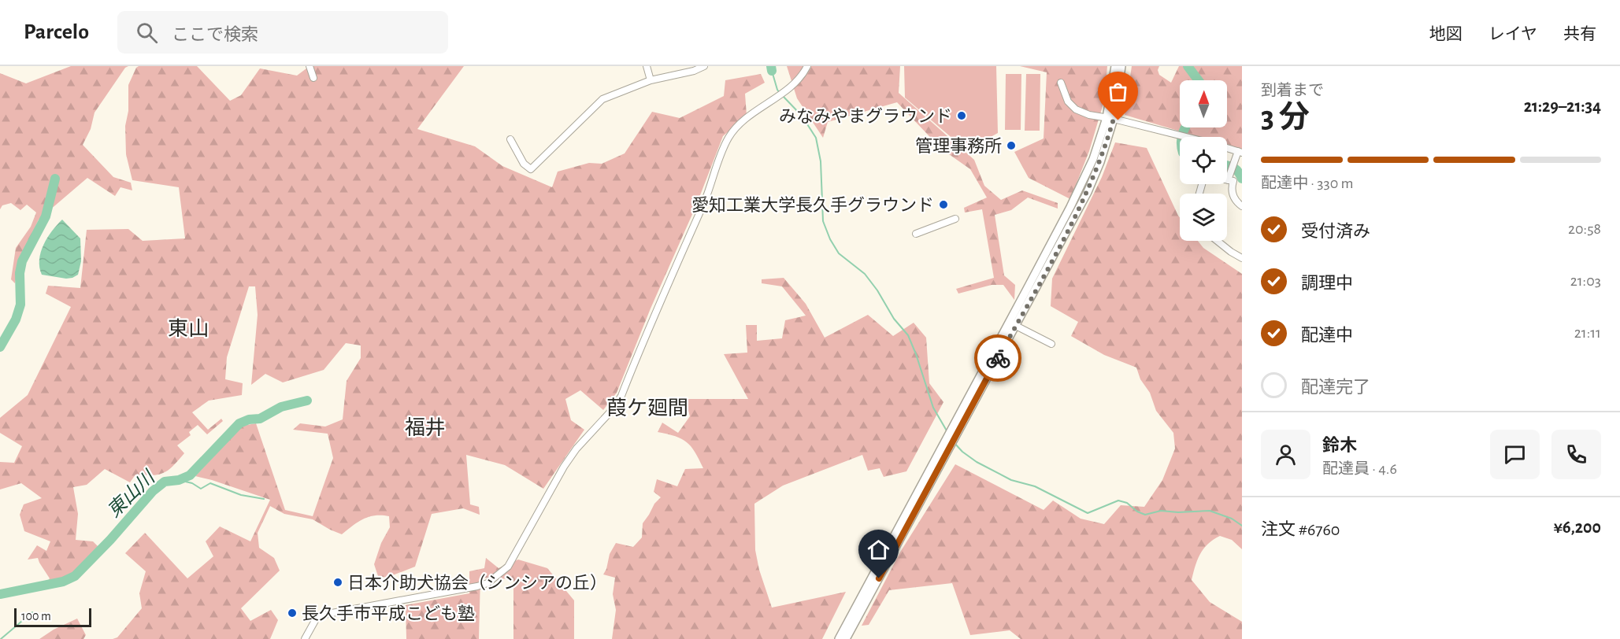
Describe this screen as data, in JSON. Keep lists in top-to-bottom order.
{
  "districts": ["東山", "葭ケ廻間", "福井"],
  "water": ["東山川"],
  "places": [
    "みなみやまグラウンド",
    "管理事務所",
    "愛知工業大学長久手グラウンド",
    "日本介助犬協会（シンシアの丘）",
    "長久手市平成こども塾"
  ],
  "scale_bar": "100 m",
  "north": "top",
  "page": {
    "header": "Parcelo",
    "search": "ここで検索",
    "nav": ["地図", "レイヤ", "共有"],
    "heading": ["3 分", "到着まで", "21:29–21:34"],
    "panel": [
      "鈴木",
      "配達員 · 4.6",
      "注文 #6760",
      "¥6,200"
    ],
    "bar": "配達中 · 330 m",
    "list": [
      ["受付済み", "20:58"],
      ["調理中", "21:03"],
      ["配達中", "21:11"],
      "配達完了"
    ],
    "scale": "100 m"
  }
}
